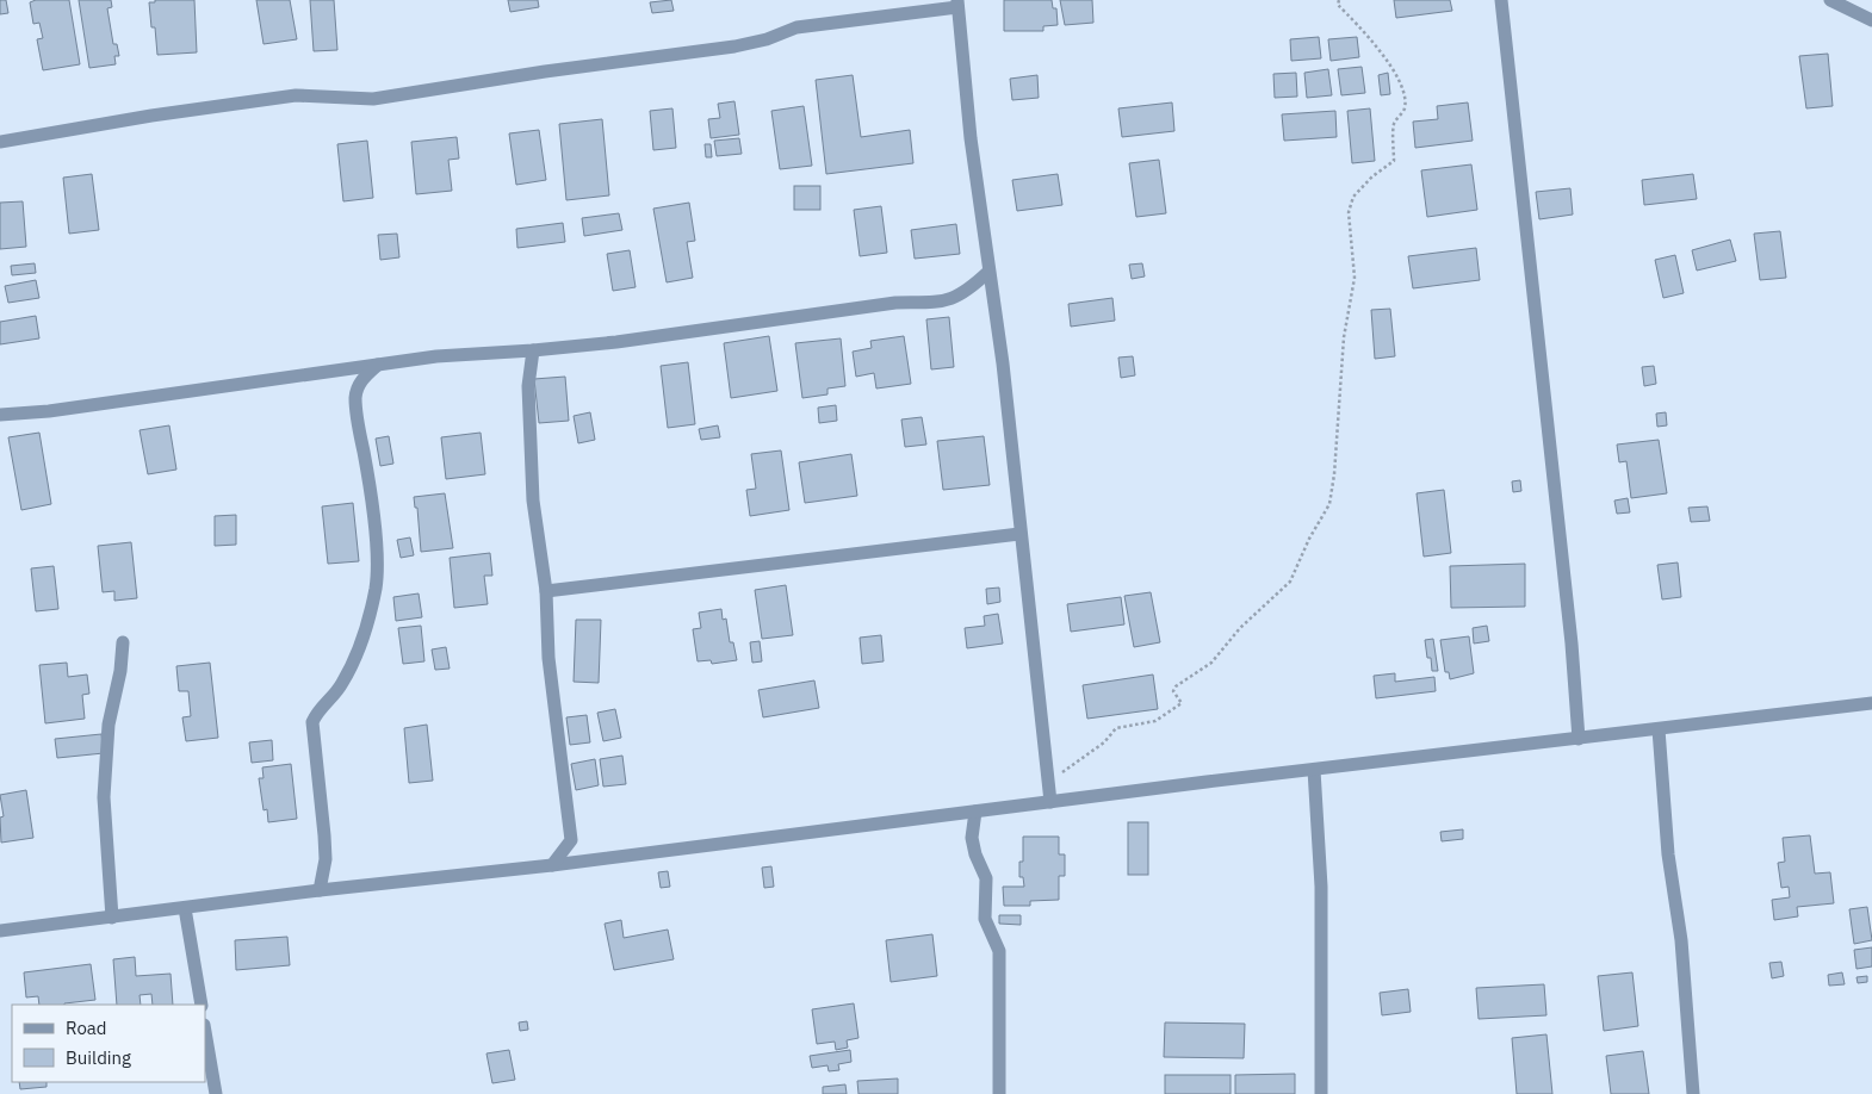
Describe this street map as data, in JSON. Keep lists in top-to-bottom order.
{
  "legend": ["Road", "Building"]
}
